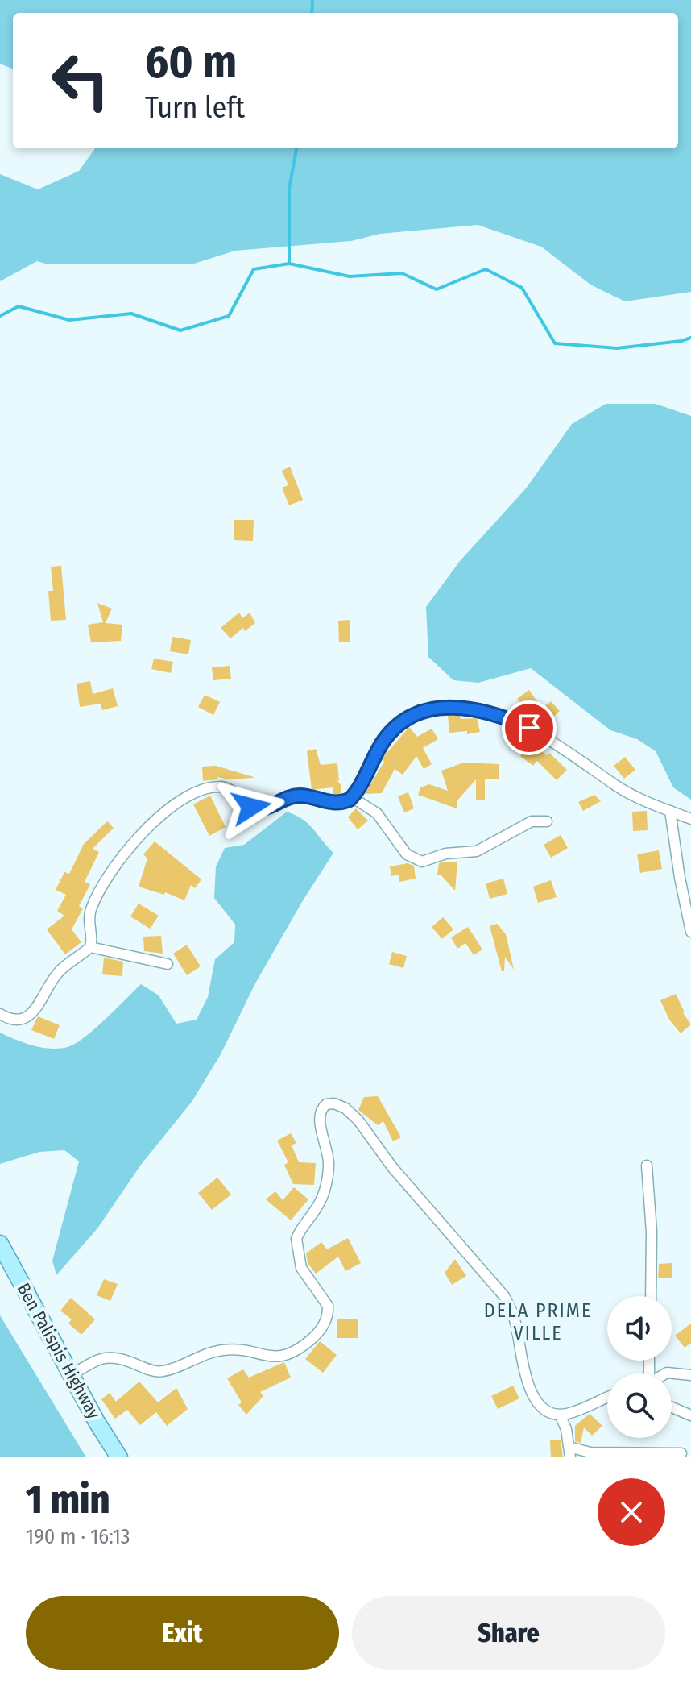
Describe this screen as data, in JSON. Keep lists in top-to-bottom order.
{
  "streets": {
    "main road": ["Ben Palispis Highway"]
  },
  "districts": ["DELA PRIME VILLE"],
  "page": {
    "turn": ["60 m", "Turn left"],
    "heading": ["1 min", "190 m · 16:13"],
    "buttons": ["Exit", "Share"]
  }
}
